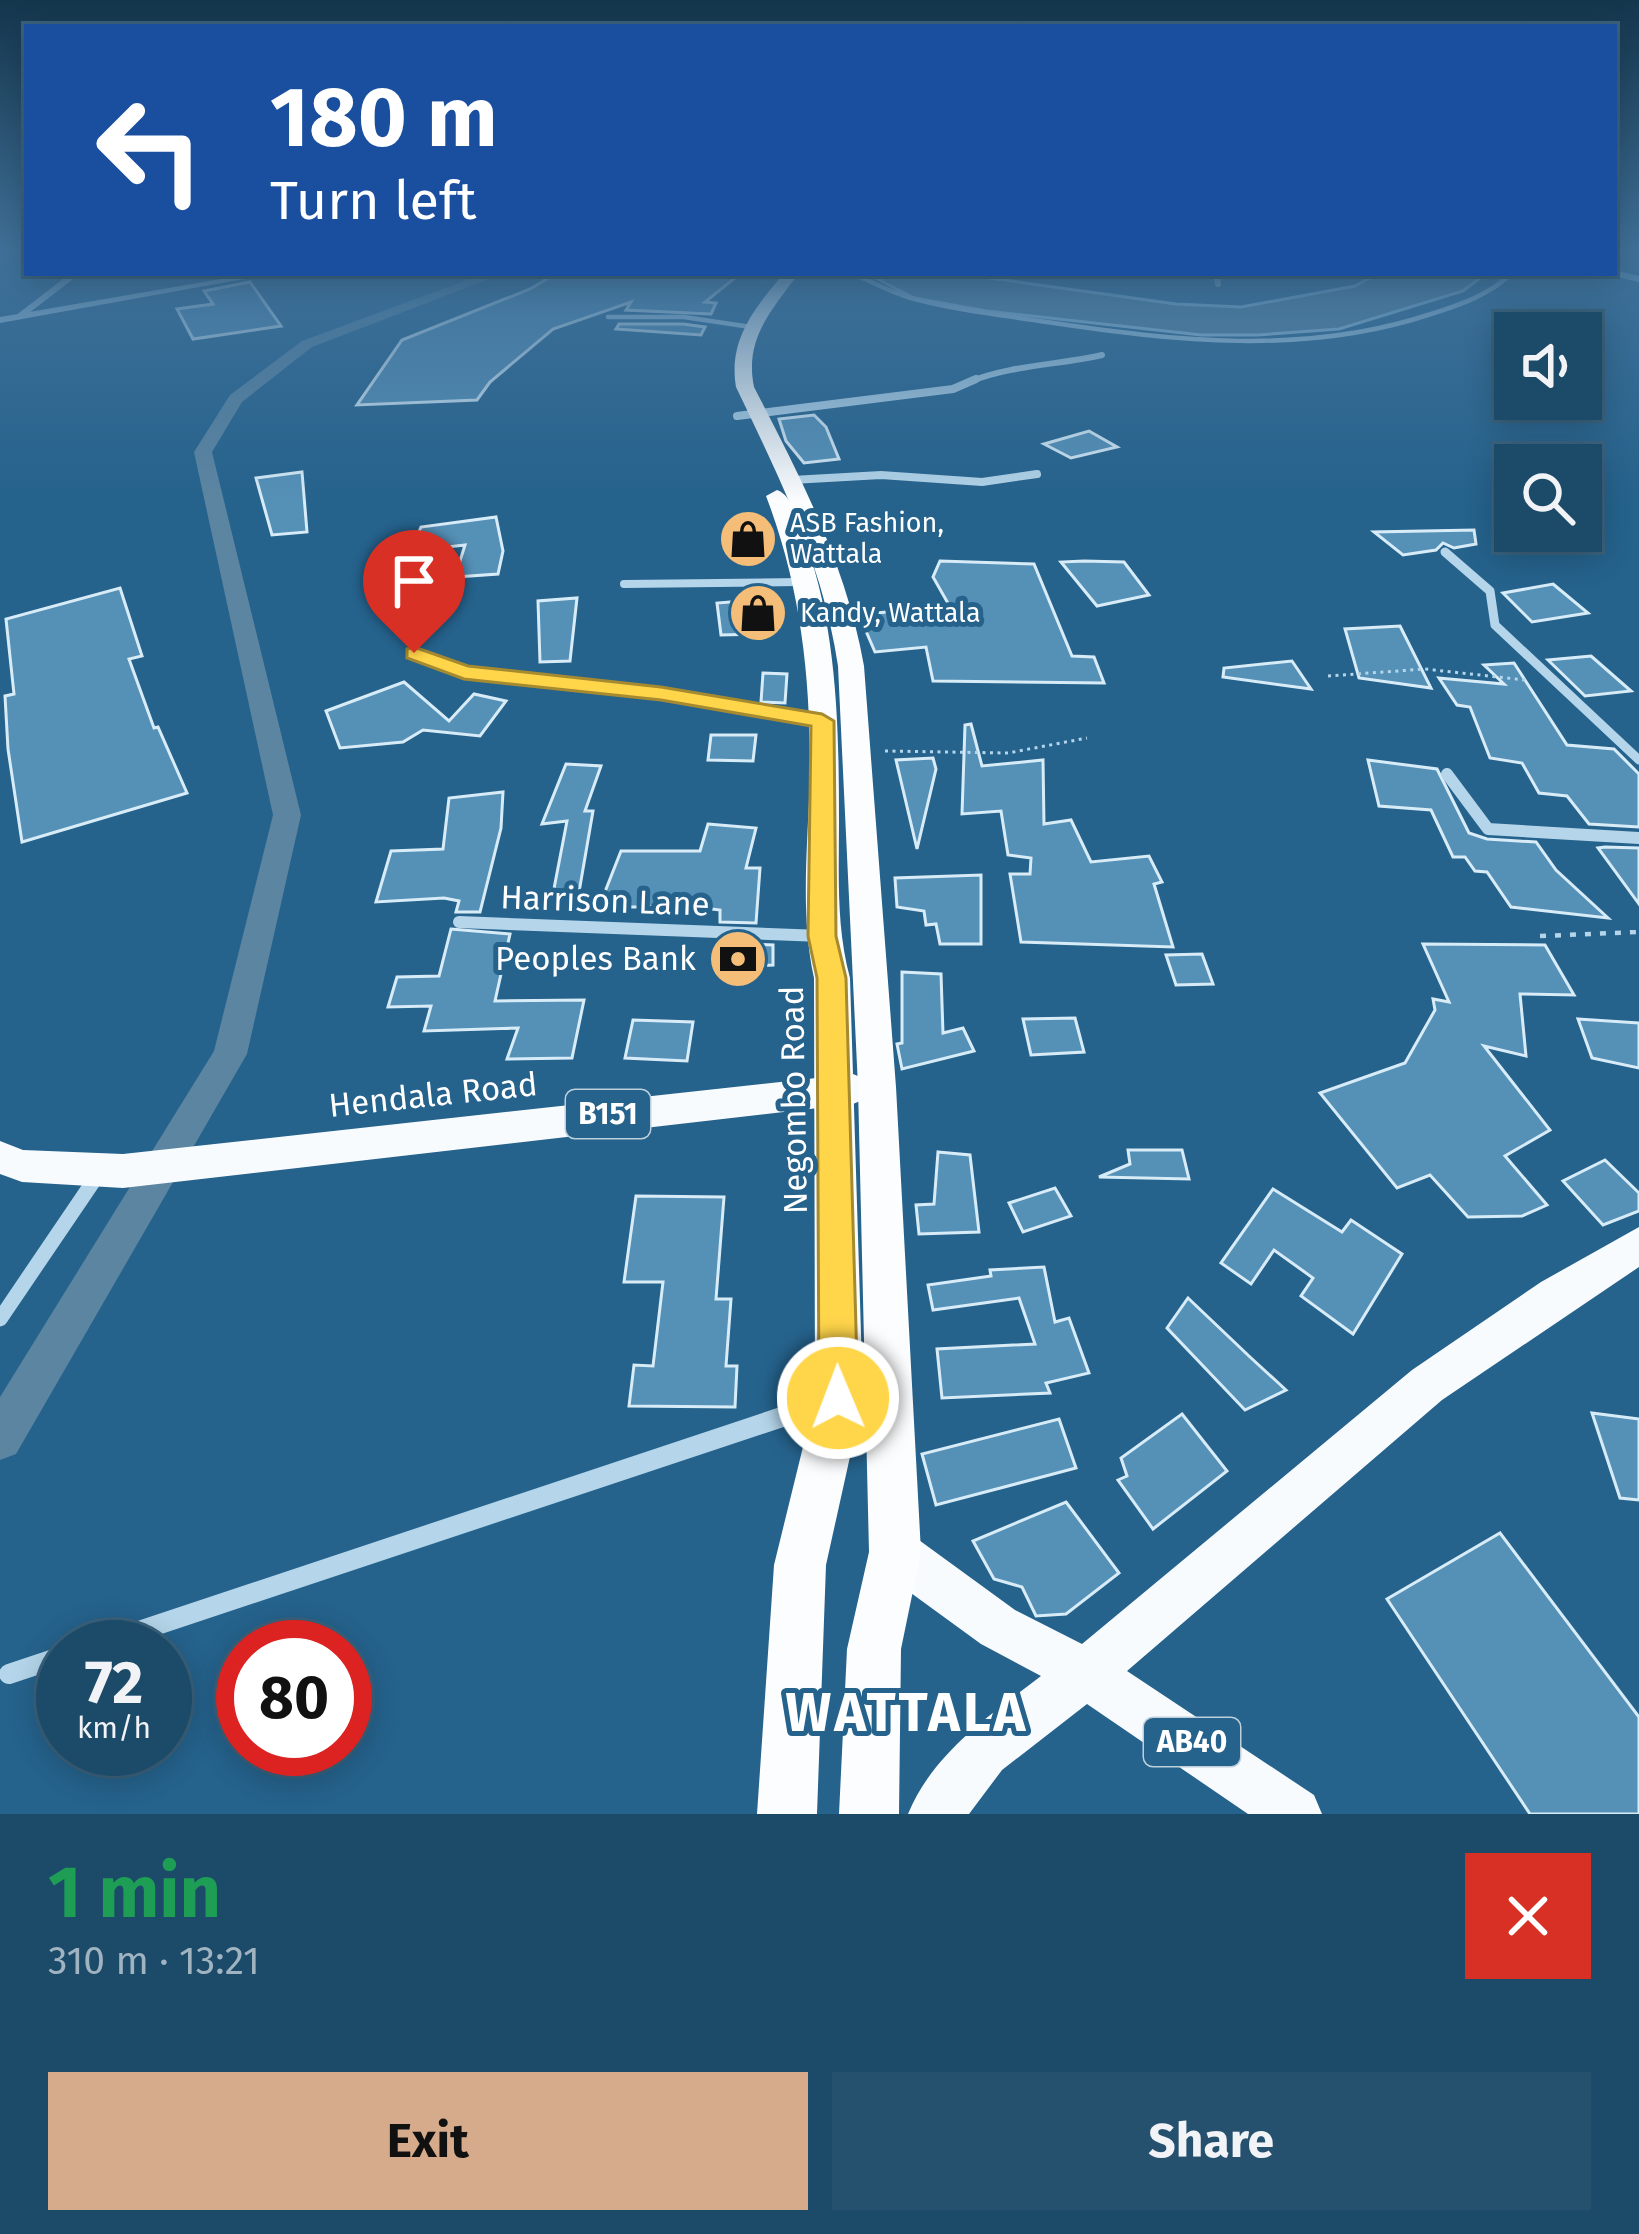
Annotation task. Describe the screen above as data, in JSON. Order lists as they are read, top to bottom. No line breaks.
{"streets":{"highway":["Negombo Road"],"main road":["Hendala Road","B151","AB40"],"street":["Harrison Lane"]},"crossings":[["Harrison Lane","Negombo Road"],["Hendala Road","Negombo Road"]],"districts":["WATTALA"],"places":{"shop":["ASB Fashion, Wattala","Kandy, Wattala"],"bank":["Peoples Bank"]},"page":{"turn":["180 m","Turn left"],"speed":"72 km/h","limit":"80","heading":["1 min","310 m · 13:21"],"buttons":["Exit","Share"]}}
